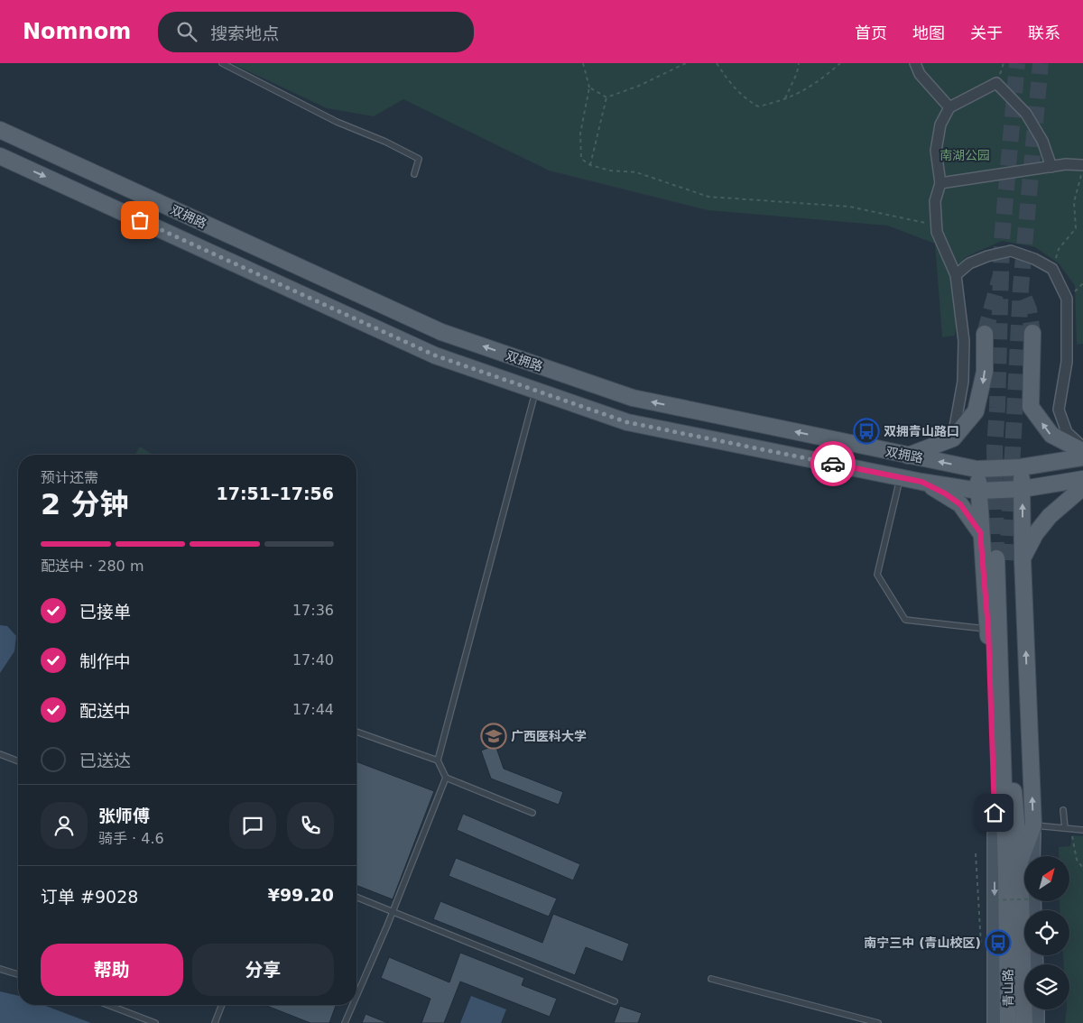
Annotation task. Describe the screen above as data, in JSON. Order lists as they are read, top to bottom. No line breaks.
{"streets":{"main road":["双拥路","青山路"]},"parks":["南湖公园"],"places":{"bus stop":["双拥青山路口","南宁三中 (青山校区)"],"school or university":["广西医科大学"]},"north":"top right","page":{"header":"Nomnom","search":"搜索地点","nav":["首页","地图","关于","联系"],"heading":["2 分钟","预计还需","17:51–17:56"],"panel":["张师傅","骑手 · 4.6","订单 #9028","¥99.20"],"bar":"配送中 · 280 m","list":[["已接单","17:36"],["制作中","17:40"],["配送中","17:44"],"已送达"],"buttons":["帮助","分享"]}}
